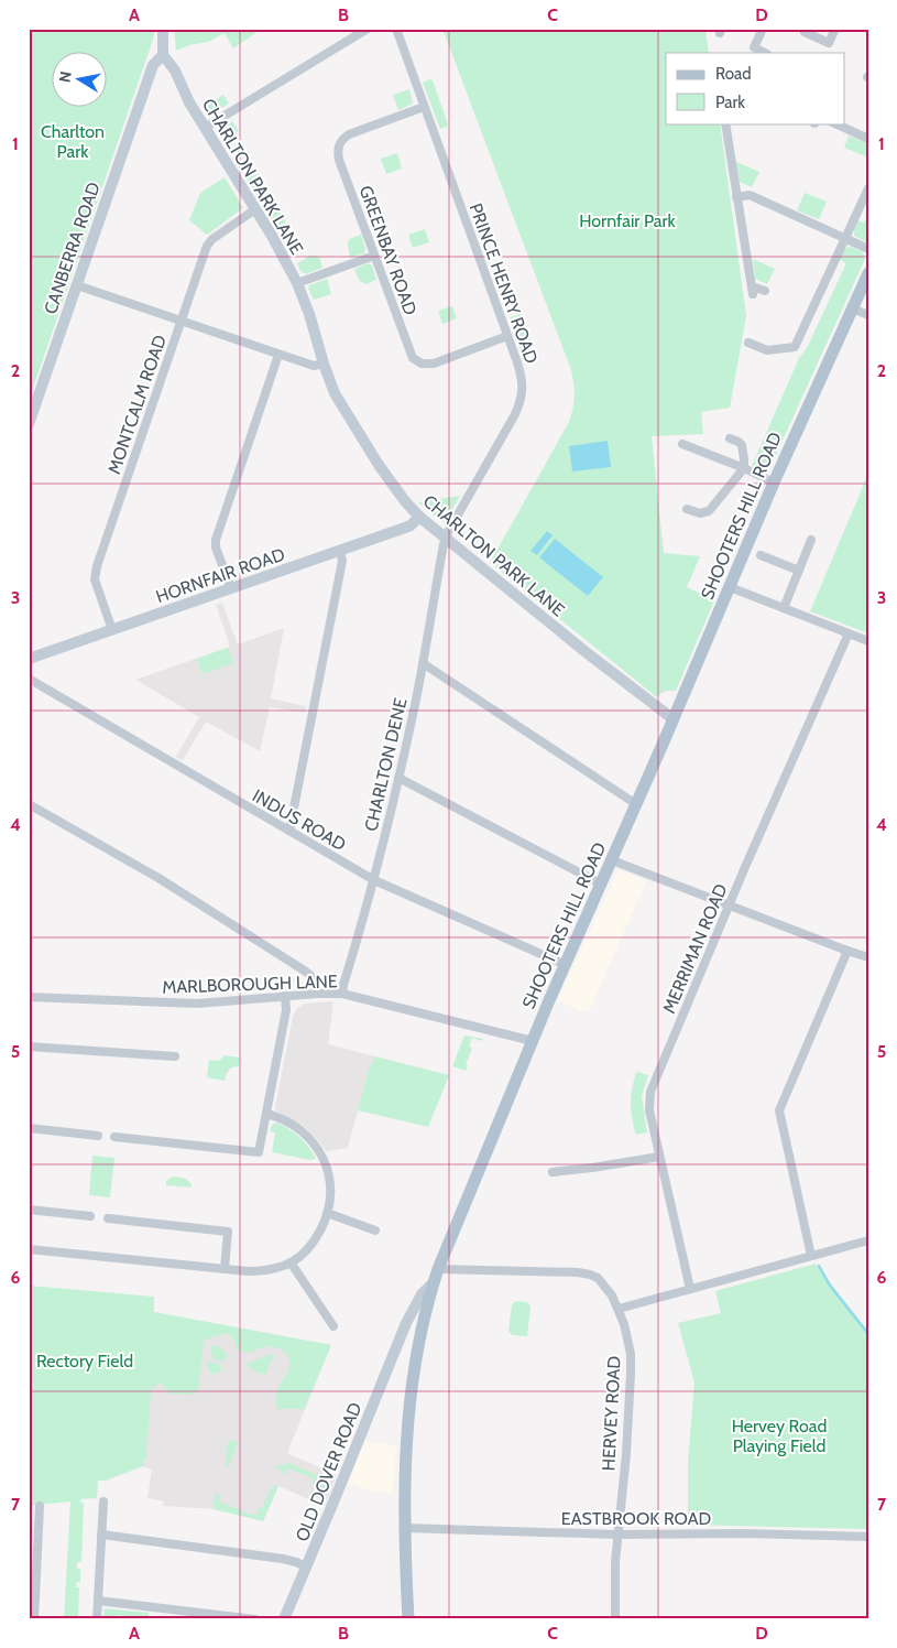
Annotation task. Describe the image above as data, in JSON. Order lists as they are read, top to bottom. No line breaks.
{"streets":{"main road":["SHOOTERS HILL ROAD"],"street":["CHARLTON PARK LANE","CANBERRA ROAD","GREENBAY ROAD","PRINCE HENRY ROAD","MONTCALM ROAD","HORNFAIR ROAD","CHARLTON DENE","INDUS ROAD","MERRIMAN ROAD","MARLBOROUGH LANE","HERVEY ROAD","OLD DOVER ROAD","EASTBROOK ROAD"]},"crossings":[["CHARLTON PARK LANE","CANBERRA ROAD"],["CHARLTON PARK LANE","PRINCE HENRY ROAD"],["CHARLTON PARK LANE","MONTCALM ROAD"],["CHARLTON PARK LANE","SHOOTERS HILL ROAD"],["CHARLTON PARK LANE","HORNFAIR ROAD"],["CHARLTON PARK LANE","CHARLTON DENE"],["GREENBAY ROAD","PRINCE HENRY ROAD"],["PRINCE HENRY ROAD","CHARLTON DENE"],["MONTCALM ROAD","HORNFAIR ROAD"],["SHOOTERS HILL ROAD","INDUS ROAD"],["SHOOTERS HILL ROAD","MARLBOROUGH LANE"],["SHOOTERS HILL ROAD","HERVEY ROAD"],["SHOOTERS HILL ROAD","OLD DOVER ROAD"],["SHOOTERS HILL ROAD","EASTBROOK ROAD"],["CHARLTON DENE","INDUS ROAD"],["CHARLTON DENE","MARLBOROUGH LANE"],["HERVEY ROAD","OLD DOVER ROAD"],["HERVEY ROAD","EASTBROOK ROAD"]],"parks":["Charlton Park","Hornfair Park","Rectory Field","Hervey Road Playing Field"],"legend":["Road","Park"],"north":"left","grid":{"columns":["A","B","C","D"],"rows":["1","2","3","4","5","6","7"]}}
